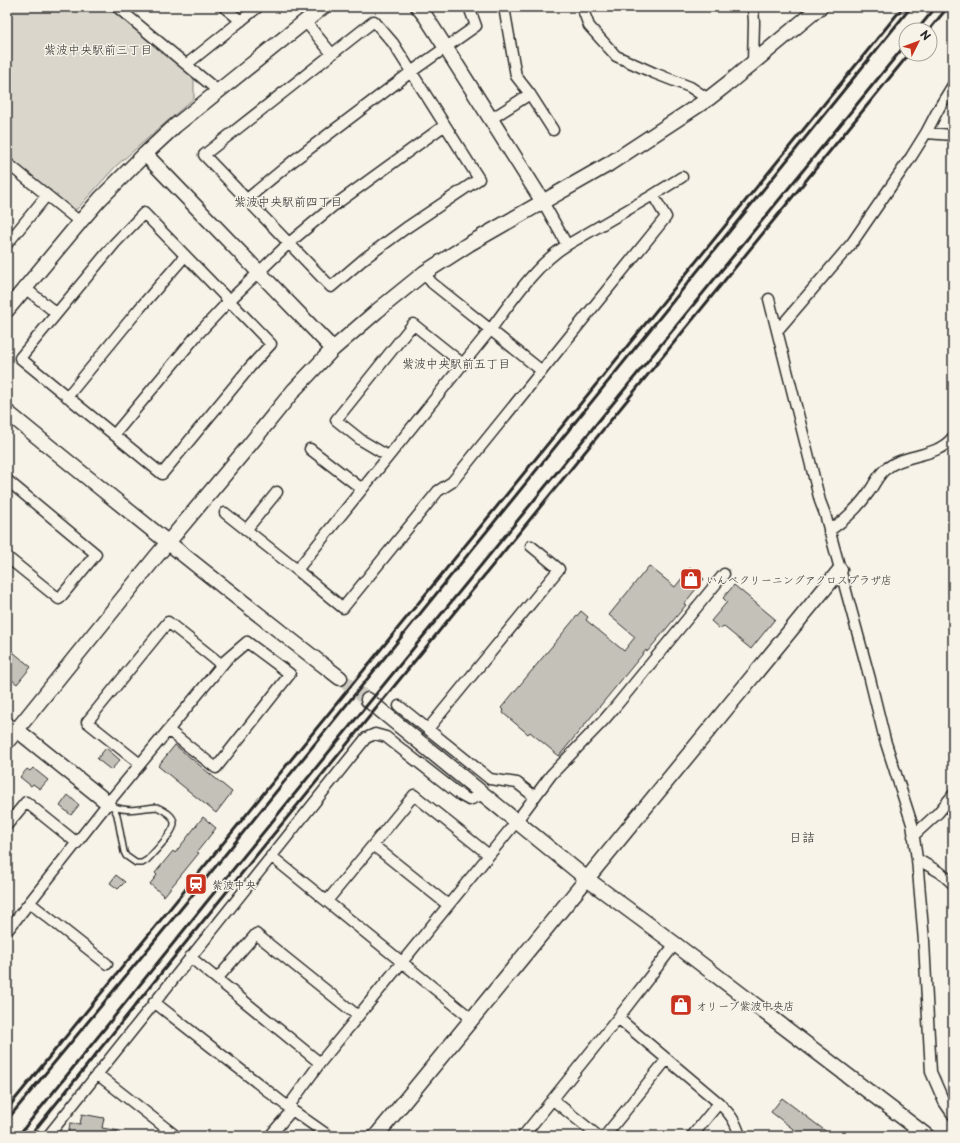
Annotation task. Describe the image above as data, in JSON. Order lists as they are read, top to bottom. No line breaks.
{"districts":["紫波中央駅前三丁目","紫波中央駅前四丁目","紫波中央駅前五丁目","日詰"],"places":{"shop":["いんべクリーニングアクロスプラザ店","オリーブ紫波中央店"],"station":["紫波中央"]},"north":"top right"}
